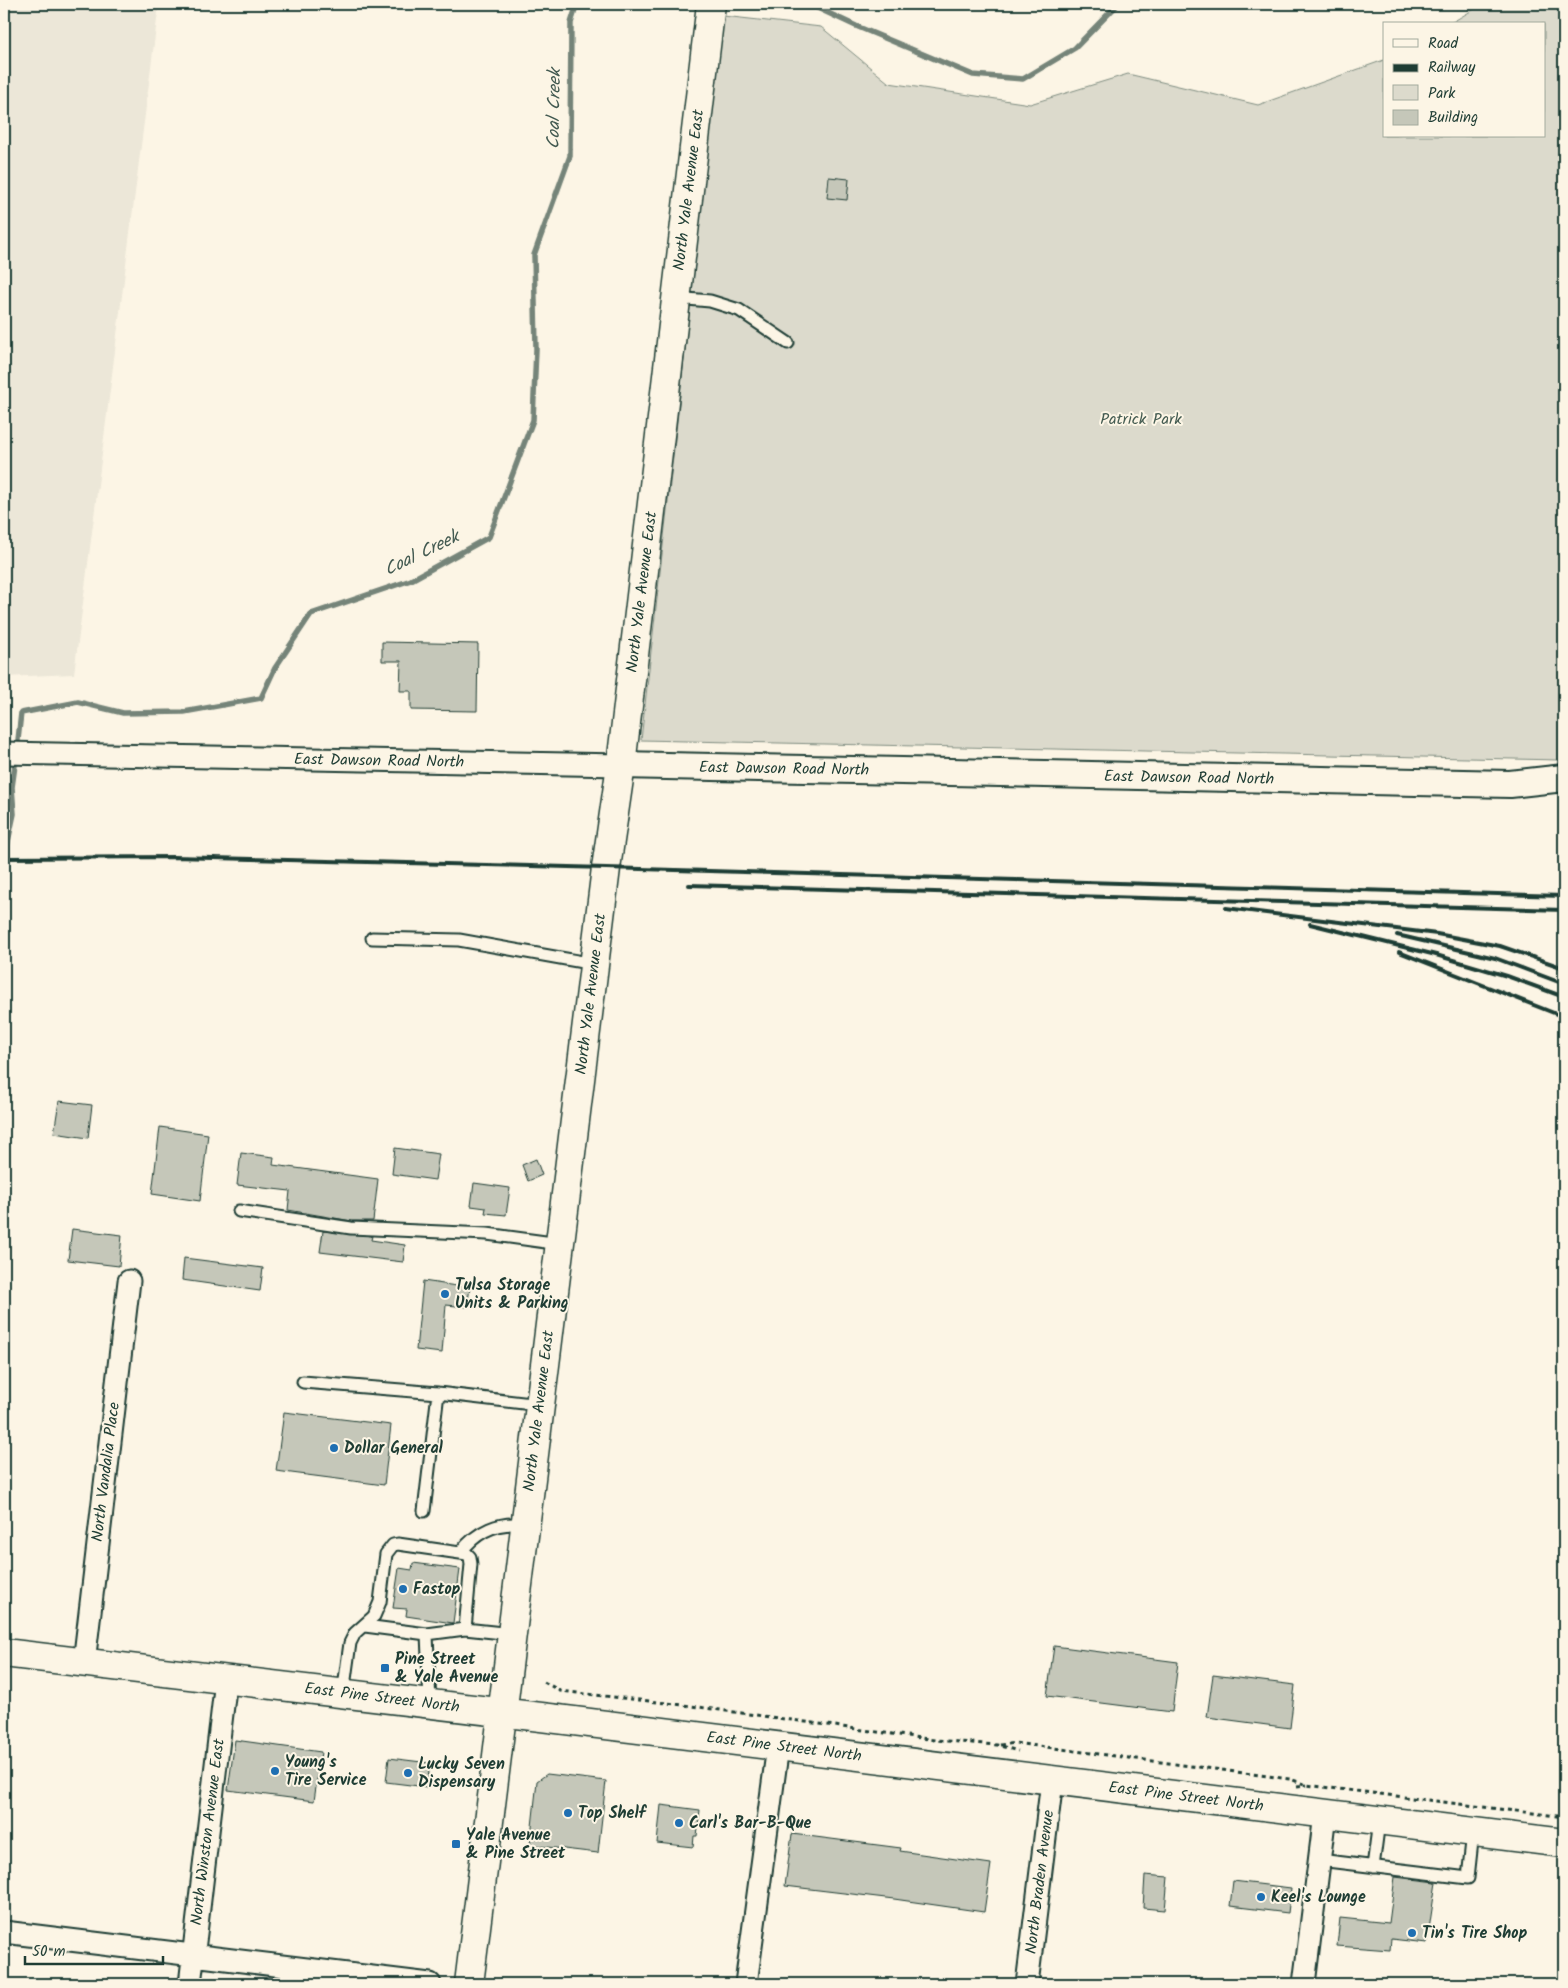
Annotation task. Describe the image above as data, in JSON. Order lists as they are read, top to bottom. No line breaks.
{"streets":{"main road":["North Yale Avenue East","East Pine Street North"],"street":["East Dawson Road North","North Vandalia Place","North Winston Avenue East","North Braden Avenue"]},"crossings":[["North Yale Avenue East","East Dawson Road North"],["North Yale Avenue East","East Pine Street North"],["North Vandalia Place","East Pine Street North"],["East Pine Street North","North Winston Avenue East"],["East Pine Street North","North Braden Avenue"]],"water":["Coal Creek"],"parks":["Patrick Park"],"places":{"other":["Tulsa Storage Units & Parking","Dollar General","Fastop","Young's Tire Service","Lucky Seven Dispensary","Top Shelf","Carl's Bar-B-Que","Keel's Lounge","Tin's Tire Shop"],"transit":["Pine Street & Yale Avenue","Yale Avenue & Pine Street"]},"legend":["Road","Railway","Park","Building"],"scale_bar":"50 m"}
